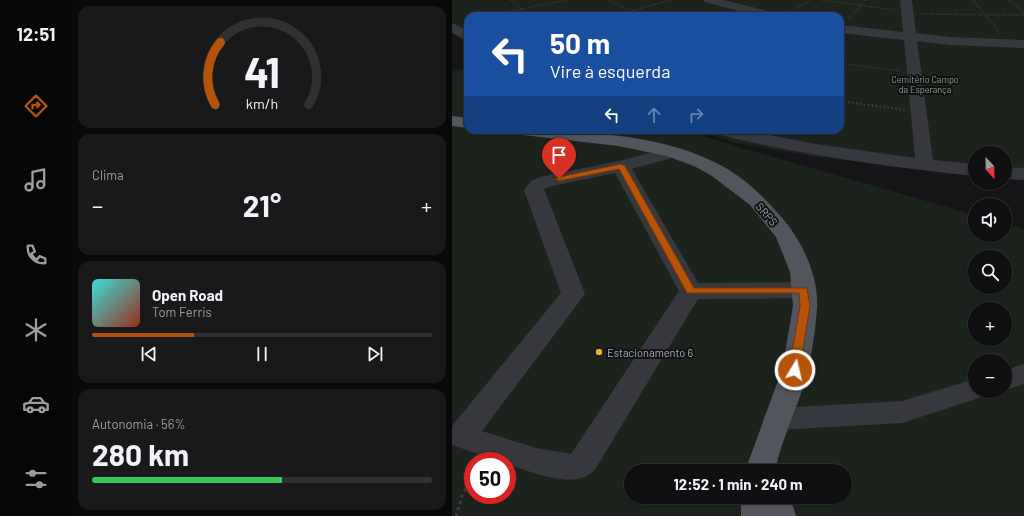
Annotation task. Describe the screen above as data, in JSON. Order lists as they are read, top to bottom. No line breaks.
{"streets":{"main road":["SRPS"]},"parks":["Cemitério Campo da Esperança"],"places":["Estacionamento 6"],"north":"bottom","page":{"tabs":"12:51","turn":["50 m","Vire à esquerda"],"tile":["Clima",["Autonomia · 56%","280 km"]],"map_buttons":["+","−"],"heat":["−","21°","+"],"song":["Open Road","Tom Ferris"],"limit":"50","trip":"12:52 · 1 min · 240 m","gauge":["41","km/h"]}}
